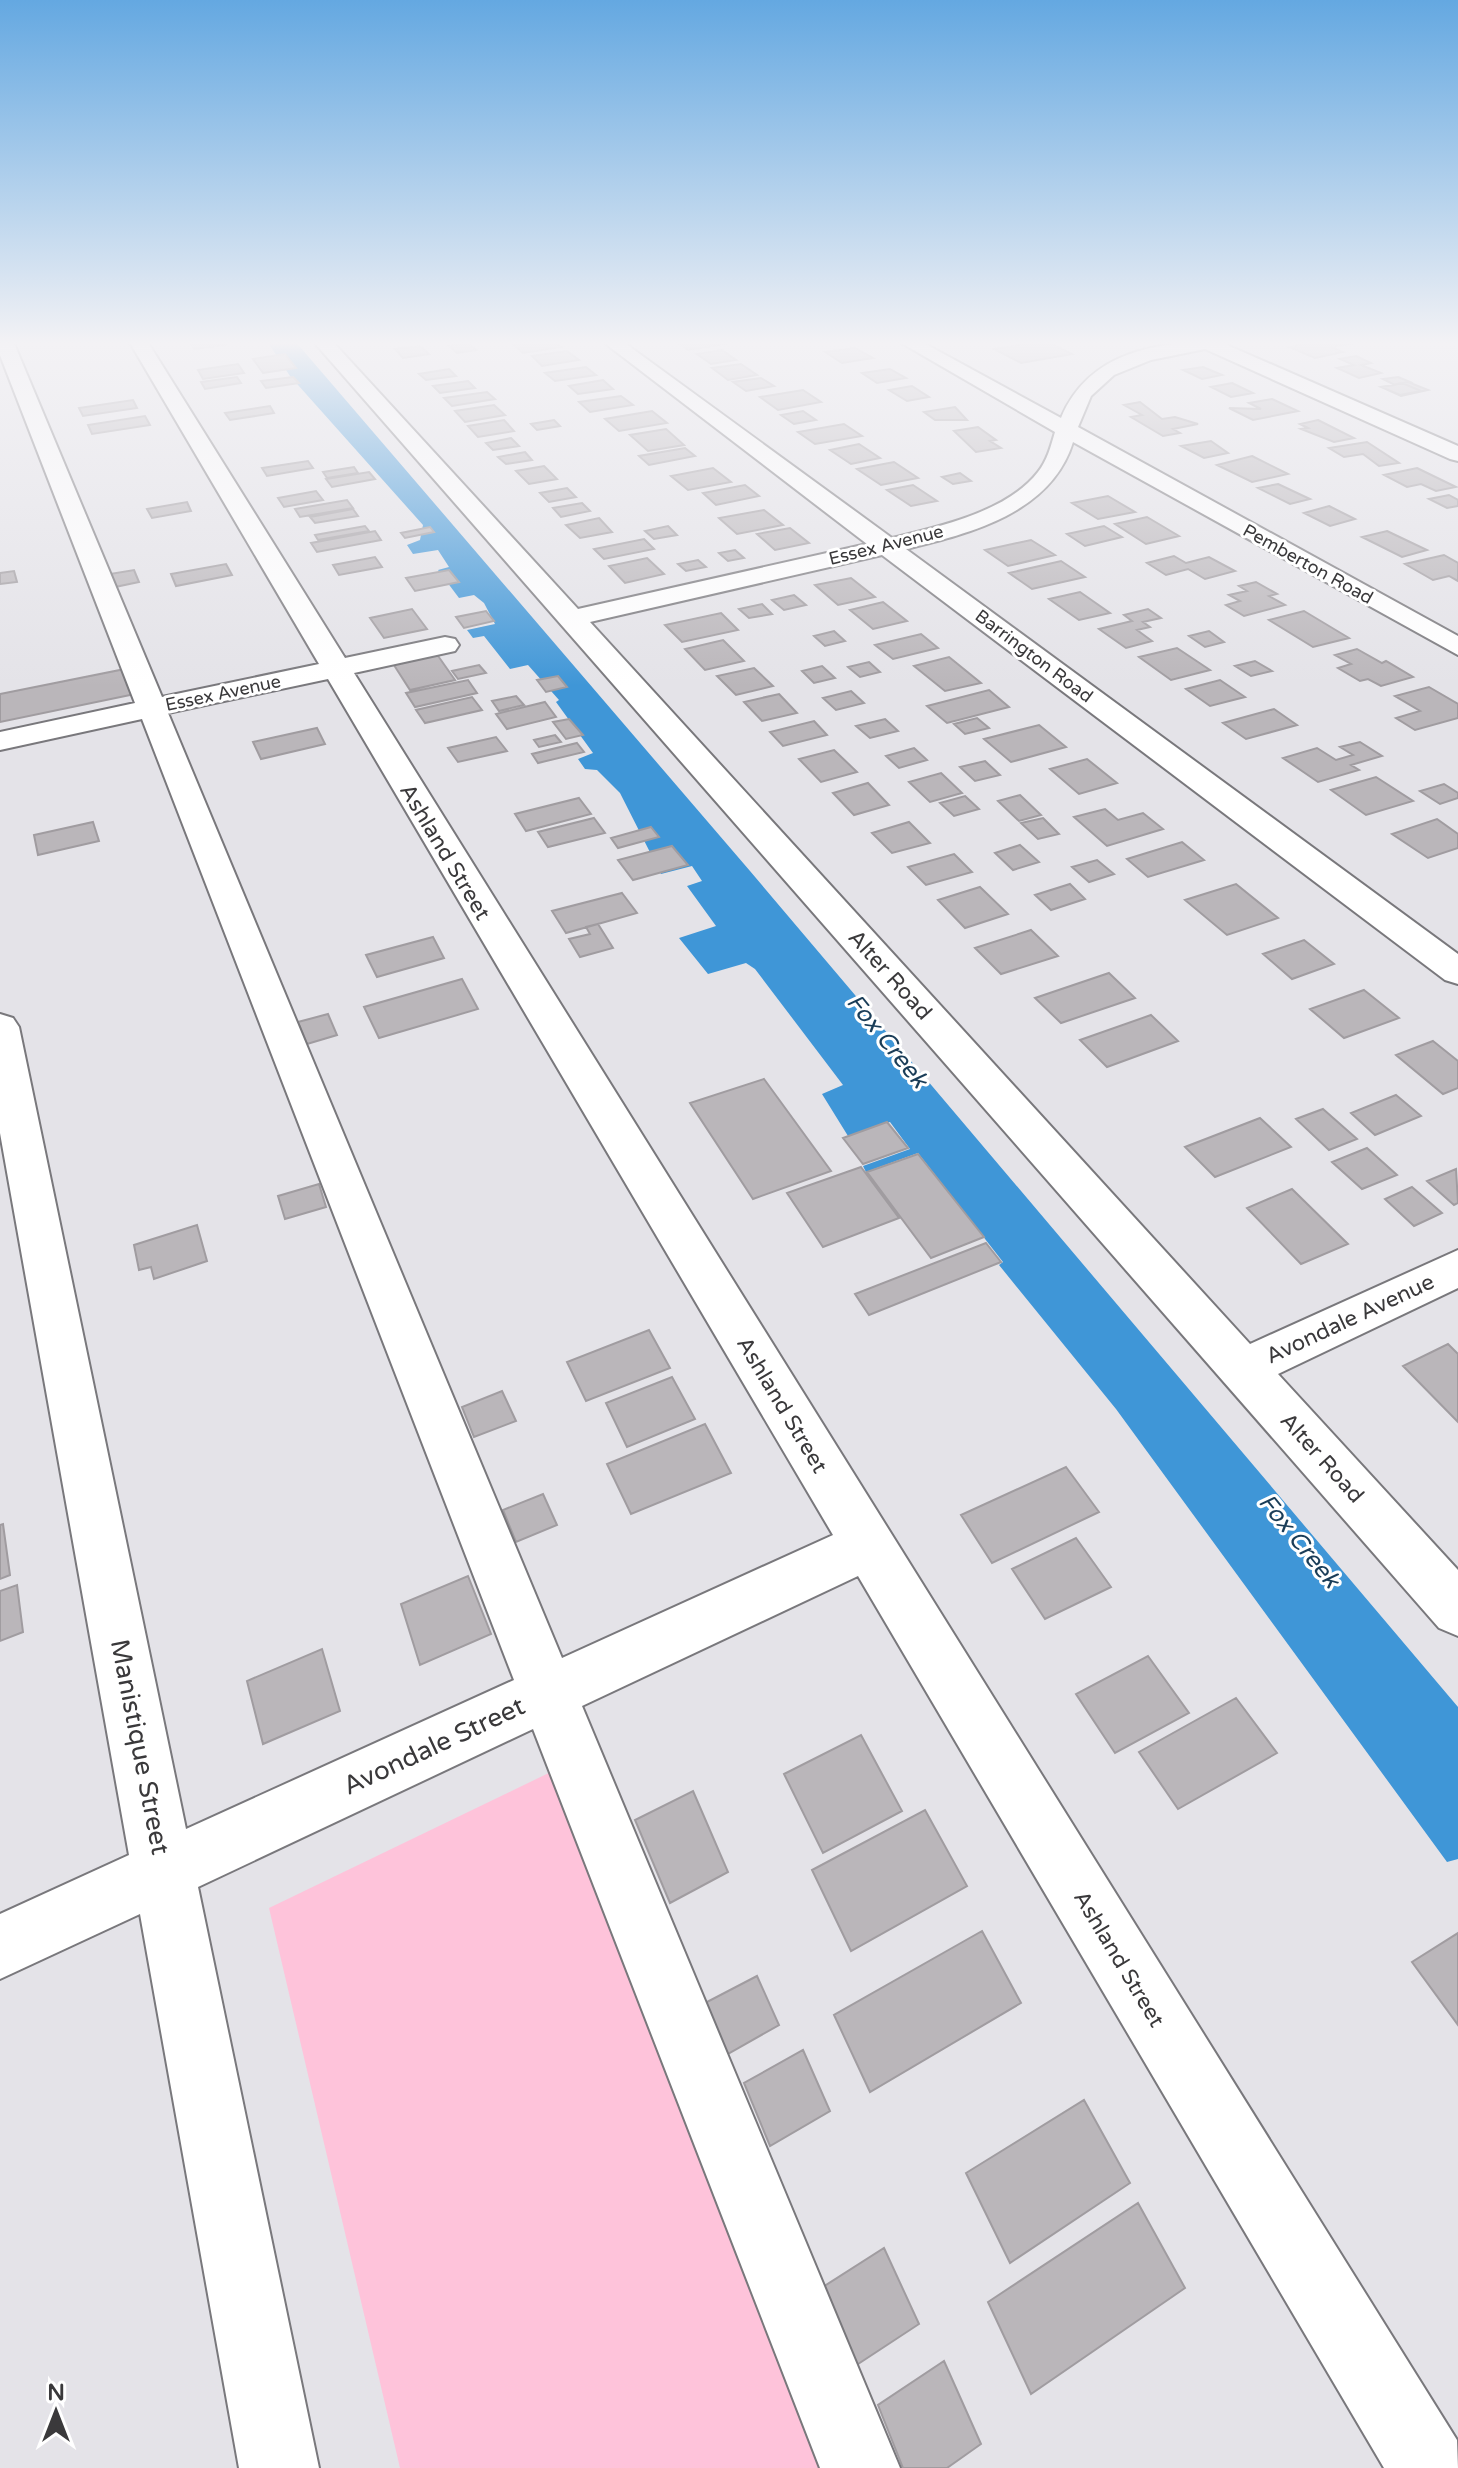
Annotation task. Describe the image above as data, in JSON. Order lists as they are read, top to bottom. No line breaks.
{"streets":{"street":["Essex Avenue","Pemberton Road","Barrington Road","Ashland Street","Alter Road","Avondale Avenue","Avondale Street","Manistique Street"]},"crossings":[["Essex Avenue","Barrington Road"],["Essex Avenue","Ashland Street"],["Essex Avenue","Alter Road"],["Ashland Street","Avondale Street"],["Alter Road","Avondale Avenue"],["Avondale Street","Manistique Street"]],"water":["Fox Creek"],"north":"top"}
